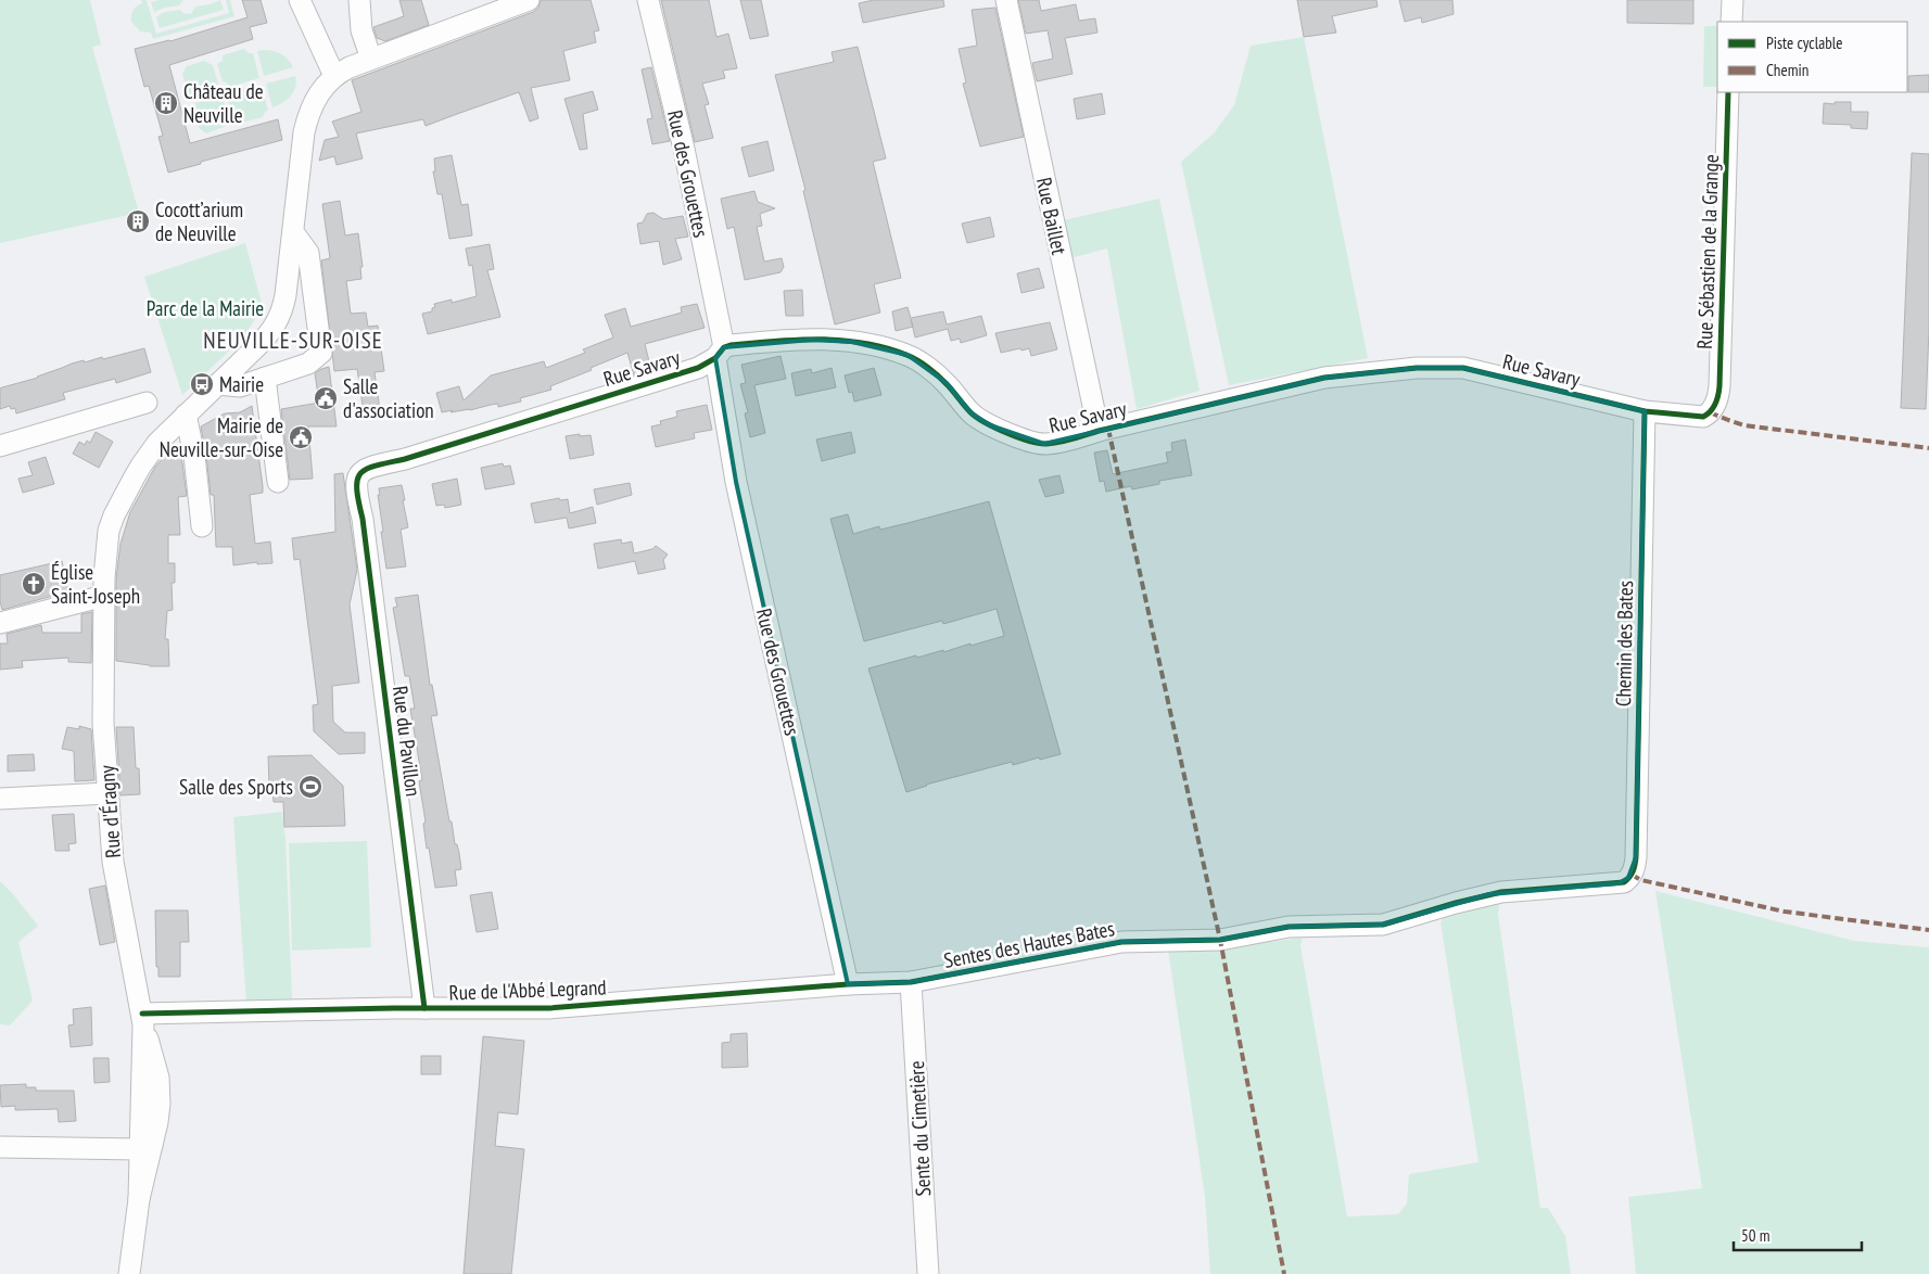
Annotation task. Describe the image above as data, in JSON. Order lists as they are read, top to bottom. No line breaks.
{"streets":{"street":["Rue des Grouettes","Rue Baillet","Rue Sébastien de la Grange","Rue Savary","Chemin des Bates","Rue du Pavillon","Rue d'Éragny","Sentes des Hautes Bates","Rue de l'Abbé Legrand","Sente du Cimetière"]},"crossings":[["Rue des Grouettes","Rue Savary"],["Rue des Grouettes","Sentes des Hautes Bates"],["Rue des Grouettes","Rue de l'Abbé Legrand"],["Rue Baillet","Rue Savary"],["Rue Sébastien de la Grange","Rue Savary"],["Rue Savary","Chemin des Bates"],["Rue Savary","Rue du Pavillon"],["Chemin des Bates","Sentes des Hautes Bates"],["Rue du Pavillon","Rue de l'Abbé Legrand"],["Rue d'Éragny","Rue de l'Abbé Legrand"],["Sentes des Hautes Bates","Rue de l'Abbé Legrand"],["Sentes des Hautes Bates","Sente du Cimetière"]],"districts":["NEUVILLE-SUR-OISE"],"parks":["Parc de la Mairie"],"places":{"building":["Château de Neuville","Cocott’arium de Neuville"],"bus stop":["Mairie"],"public building":["Salle d'association","Mairie de Neuville-sur-Oise"],"church":["Église Saint-Joseph"],"sports":["Salle des Sports"]},"legend":["Piste cyclable","Chemin"],"scale_bar":"50 m"}
